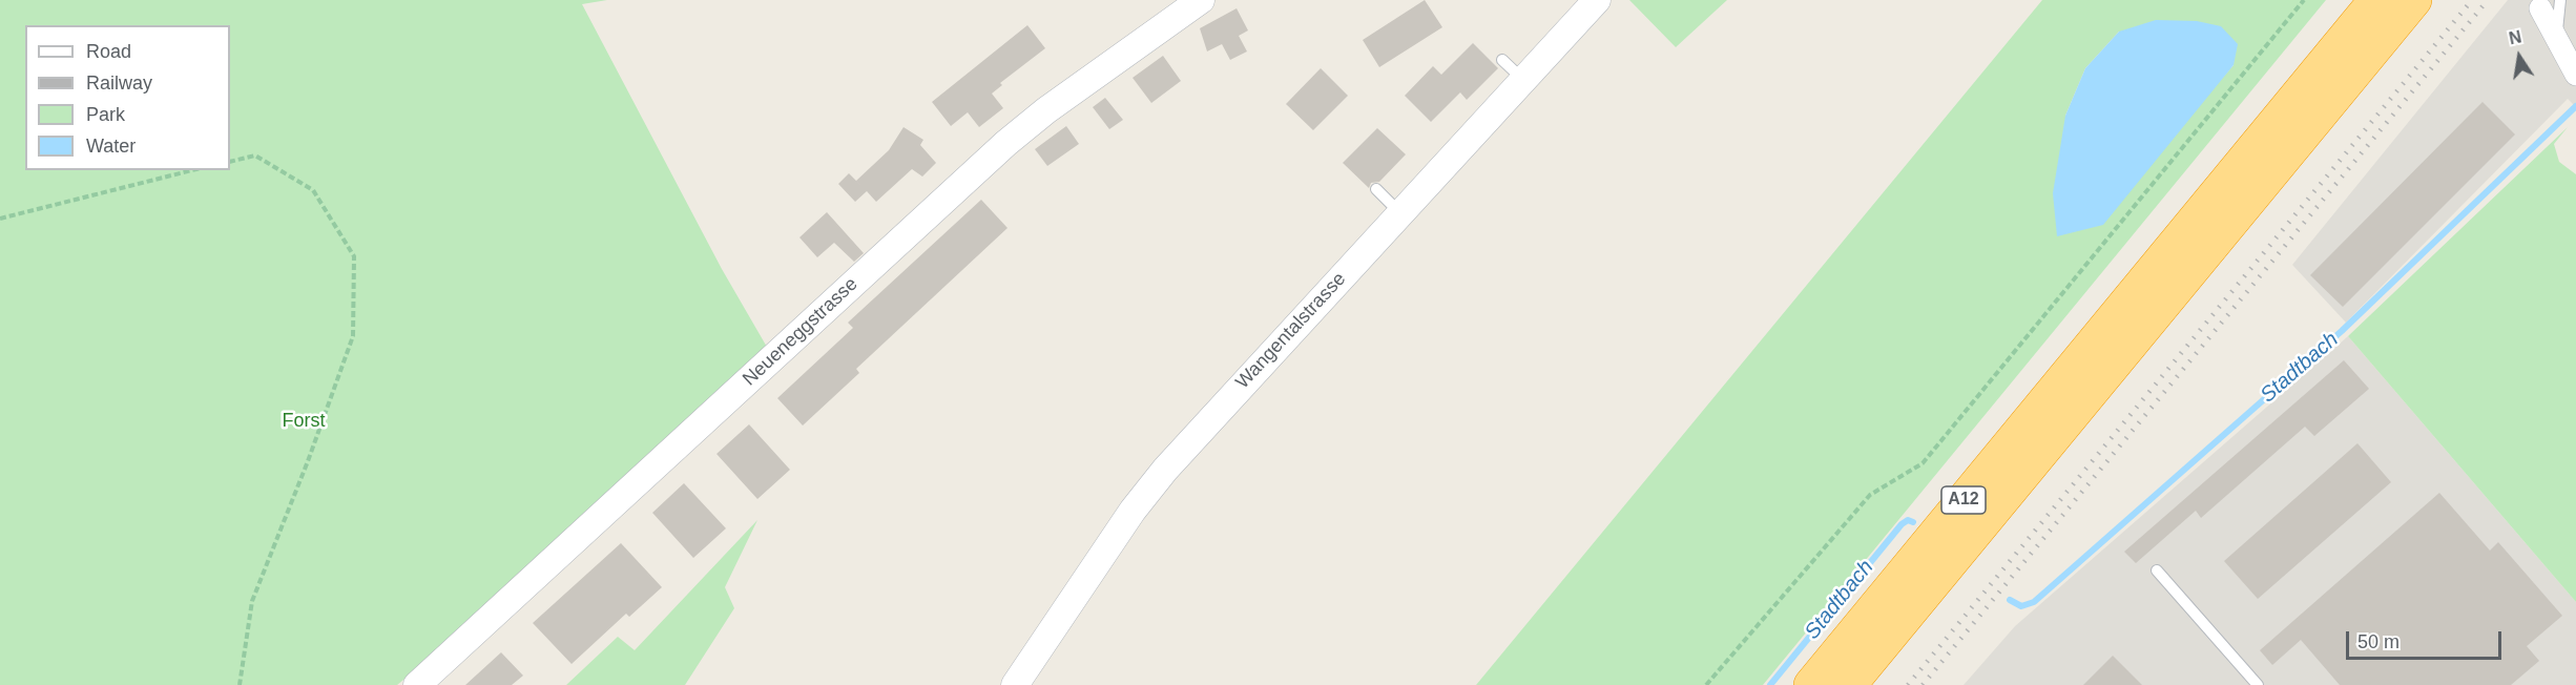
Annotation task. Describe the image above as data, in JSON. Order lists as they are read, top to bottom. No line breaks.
{"streets":{"highway":["A12"],"street":["Wangentalstrasse","Neueneggstrasse"]},"water":["Stadtbach"],"parks":["Forst"],"legend":["Road","Railway","Park","Water"],"scale_bar":"50 m","north":"top"}
